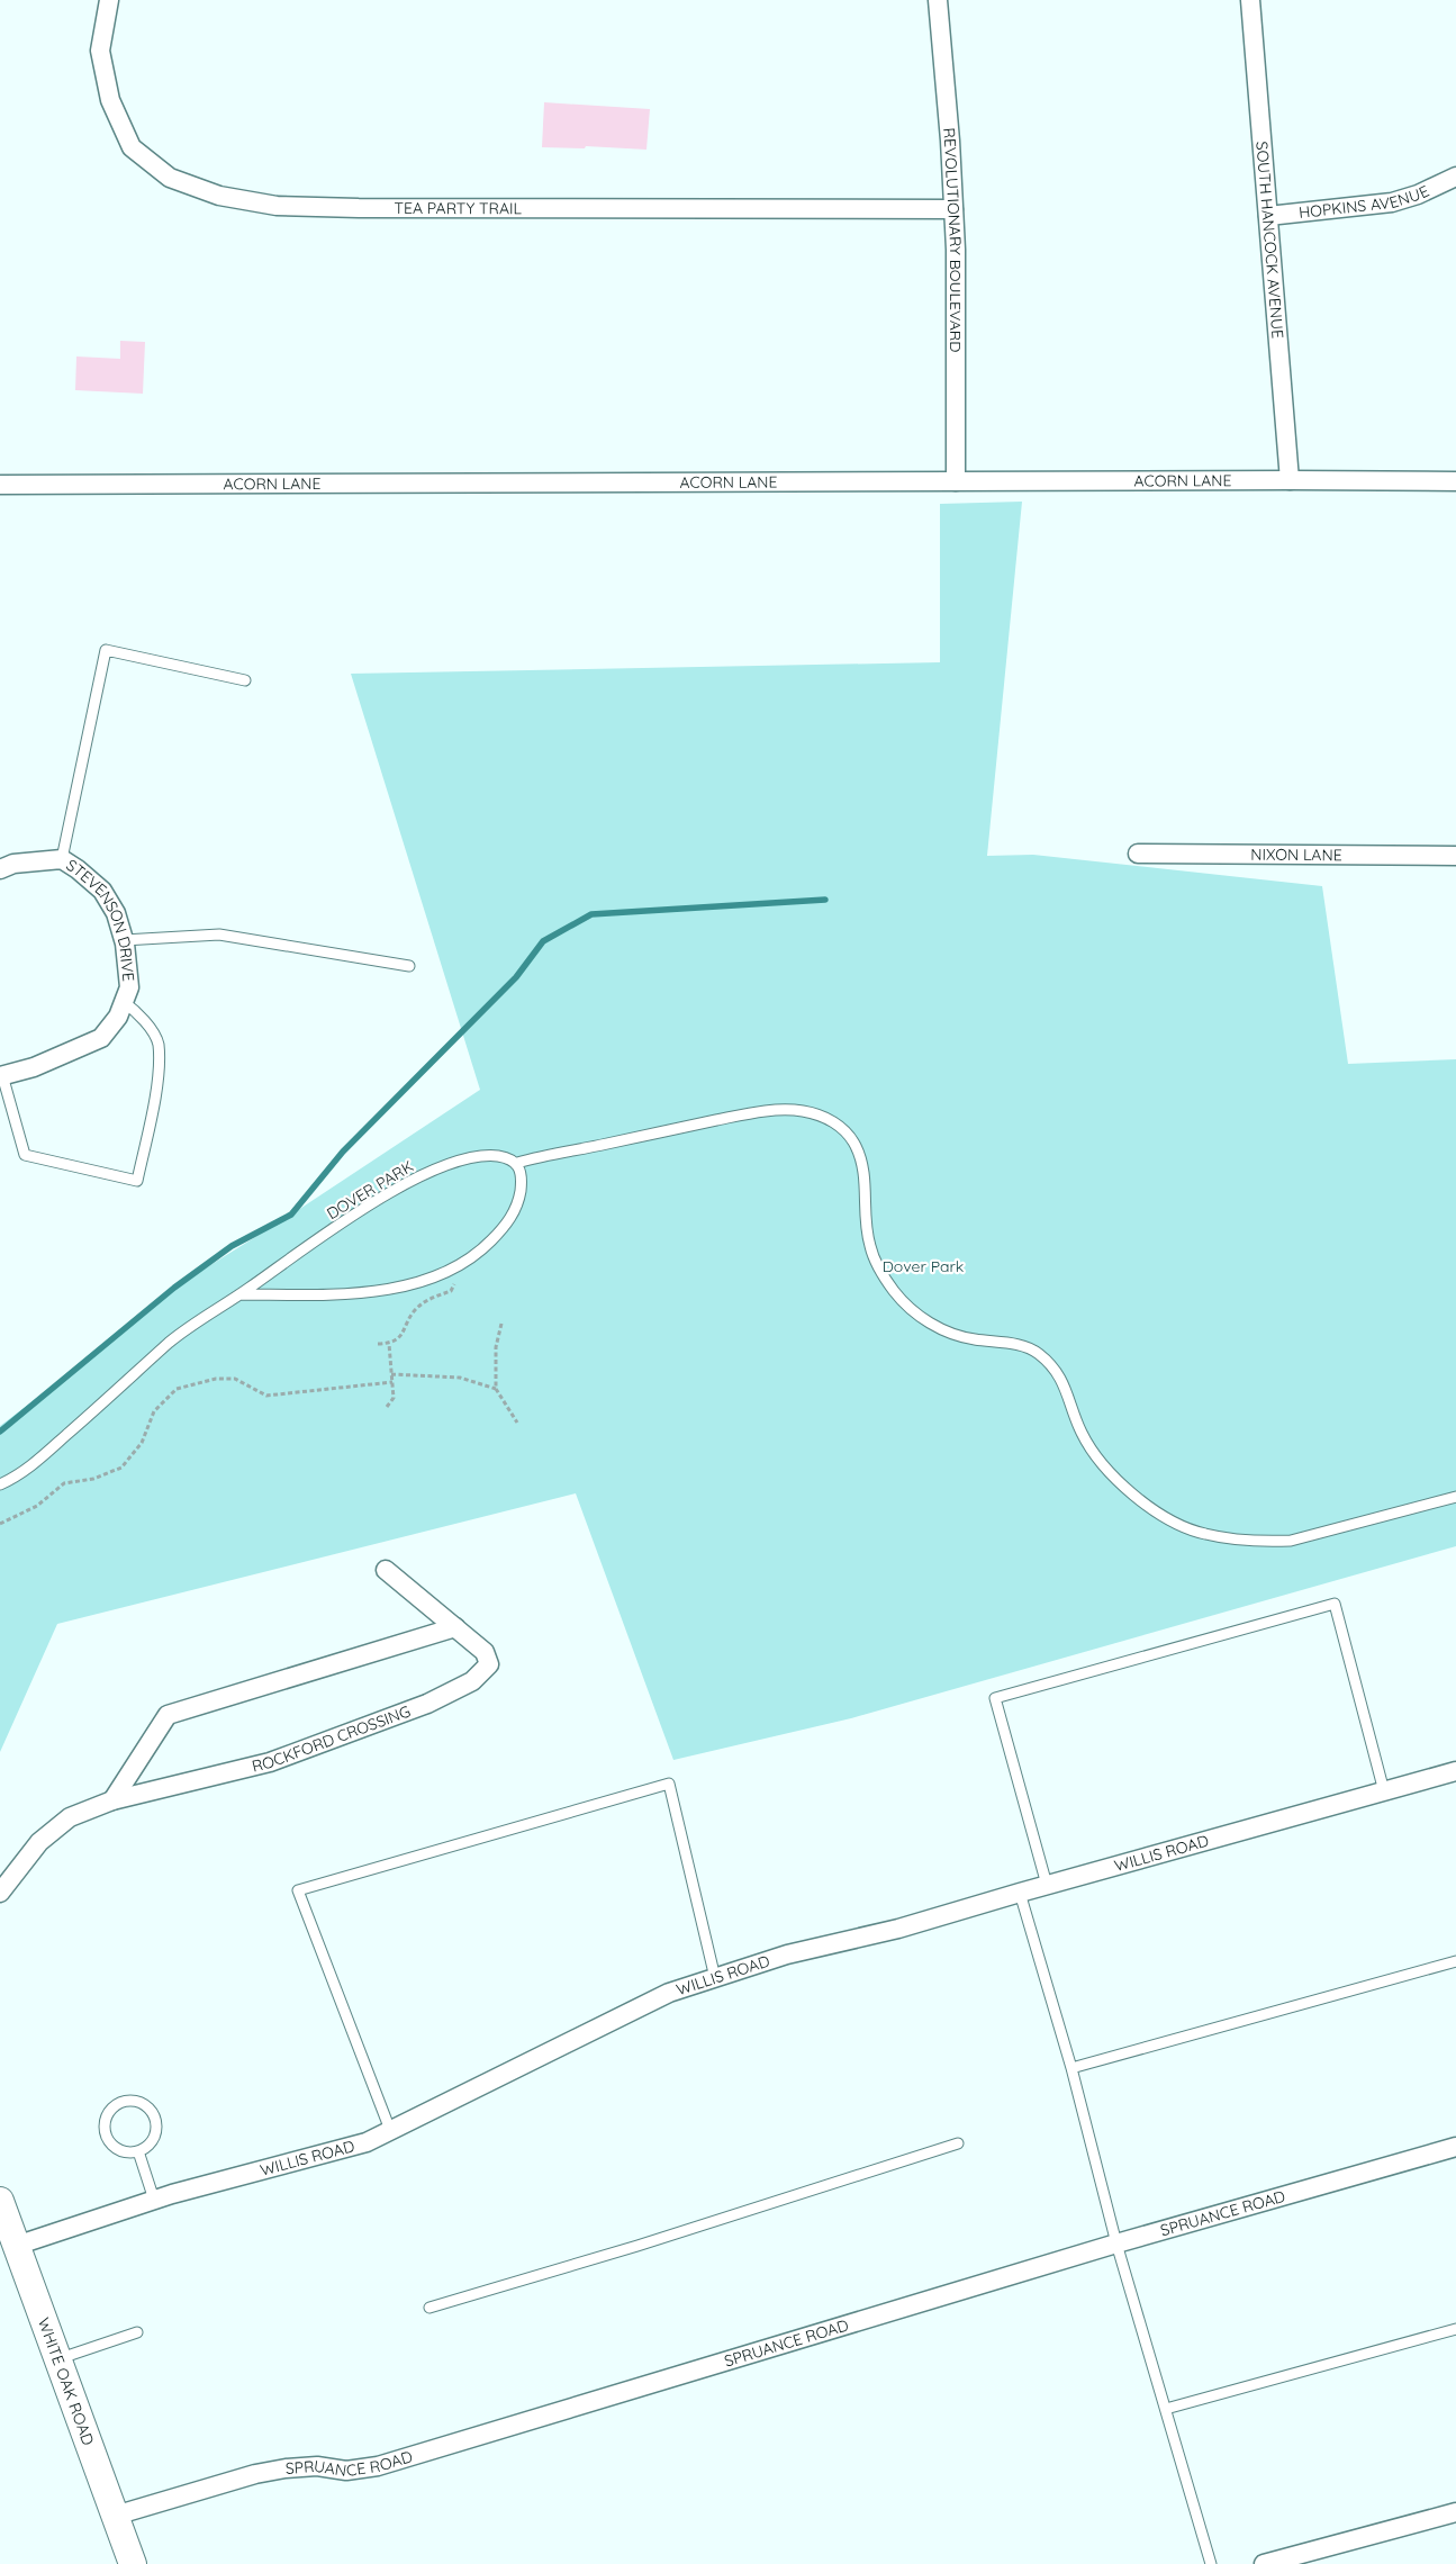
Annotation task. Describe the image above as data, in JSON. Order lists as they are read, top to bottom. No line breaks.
{"streets":{"street":["HOPKINS AVENUE","TEA PARTY TRAIL","SOUTH HANCOCK AVENUE","REVOLUTIONARY BOULEVARD","ACORN LANE","NIXON LANE","STEVENSON DRIVE","ROCKFORD CROSSING","WILLIS ROAD","SPRUANCE ROAD","WHITE OAK ROAD"],"lane":["DOVER PARK"]},"crossings":[["HOPKINS AVENUE","SOUTH HANCOCK AVENUE"],["TEA PARTY TRAIL","REVOLUTIONARY BOULEVARD"],["SOUTH HANCOCK AVENUE","ACORN LANE"],["REVOLUTIONARY BOULEVARD","ACORN LANE"],["WILLIS ROAD","WHITE OAK ROAD"],["SPRUANCE ROAD","WHITE OAK ROAD"]],"parks":["Dover Park"]}
